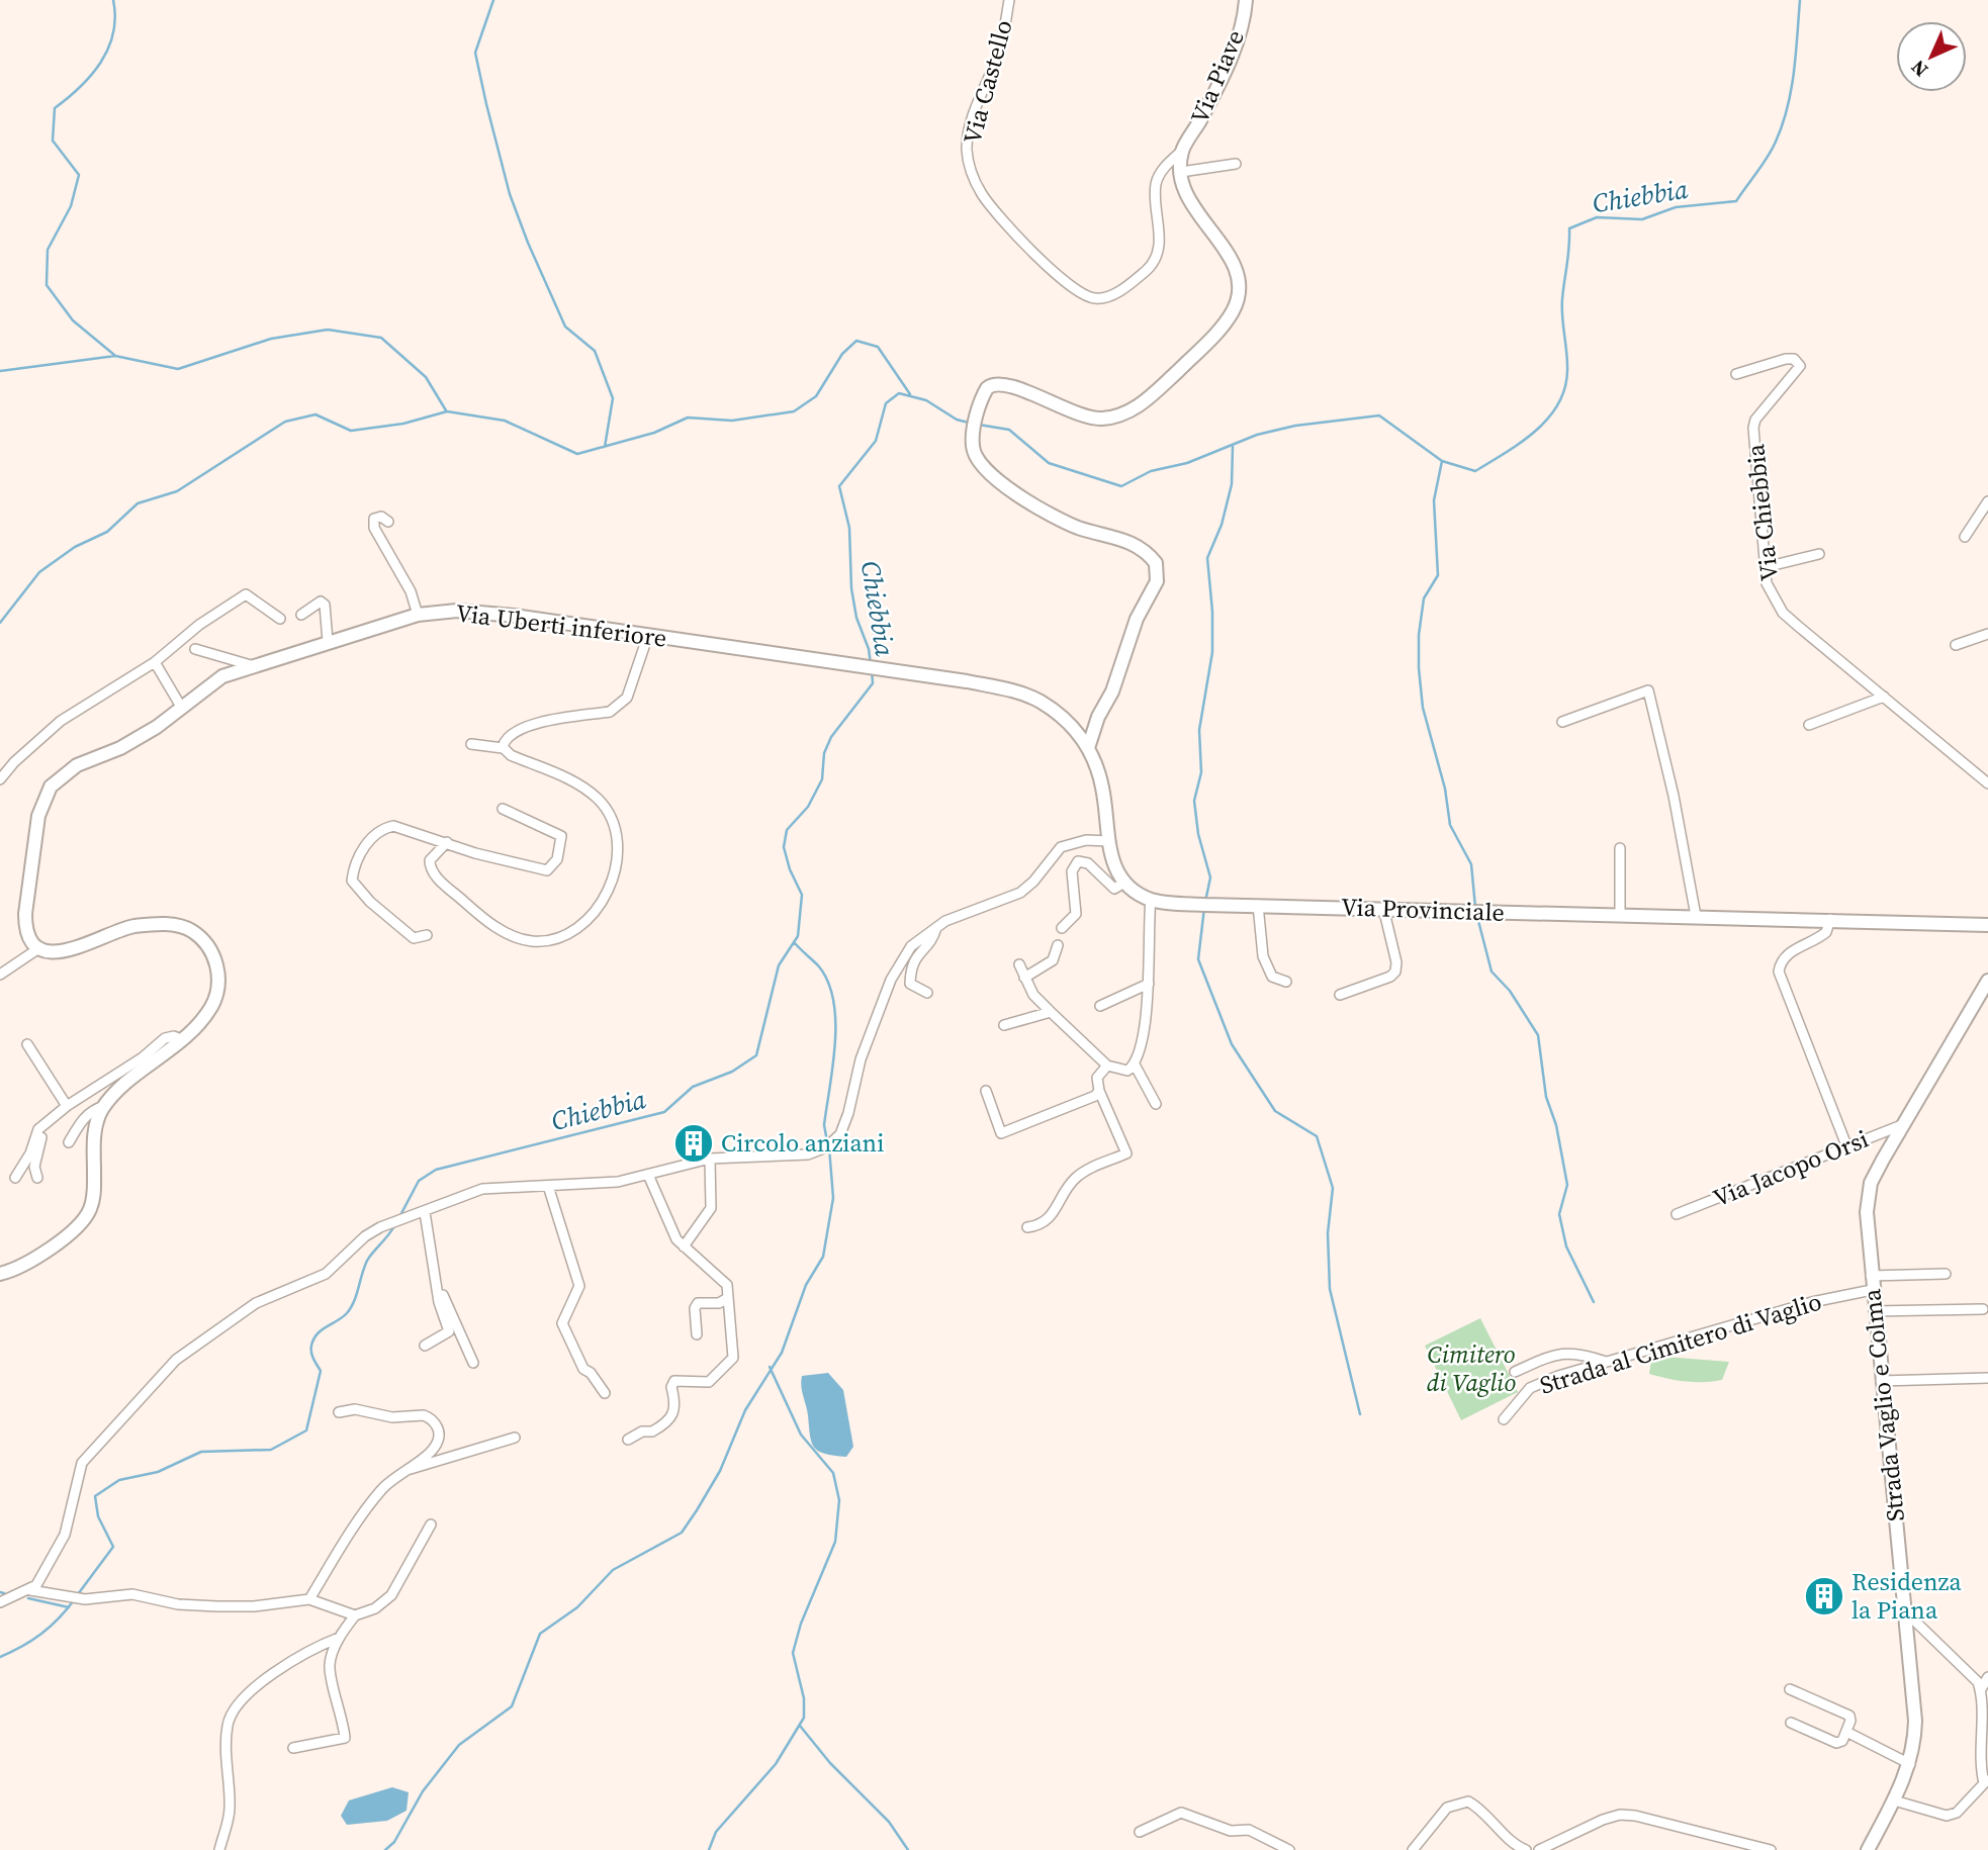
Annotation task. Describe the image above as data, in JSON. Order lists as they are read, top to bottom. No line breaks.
{"streets":{"main road":["Via Piave","Via Uberti inferiore","Via Provinciale","Strada Vaglio e Colma"],"street":["Via Castello","Via Chiebbia","Via Jacopo Orsi","Strada al Cimitero di Vaglio"]},"crossings":[["Via Piave","Via Castello"],["Via Jacopo Orsi","Strada Vaglio e Colma"],["Strada al Cimitero di Vaglio","Strada Vaglio e Colma"]],"water":["Chiebbia"],"parks":["Cimitero di Vaglio"],"places":{"building":["Circolo anziani","Residenza la Piana"]},"north":"bottom left"}
